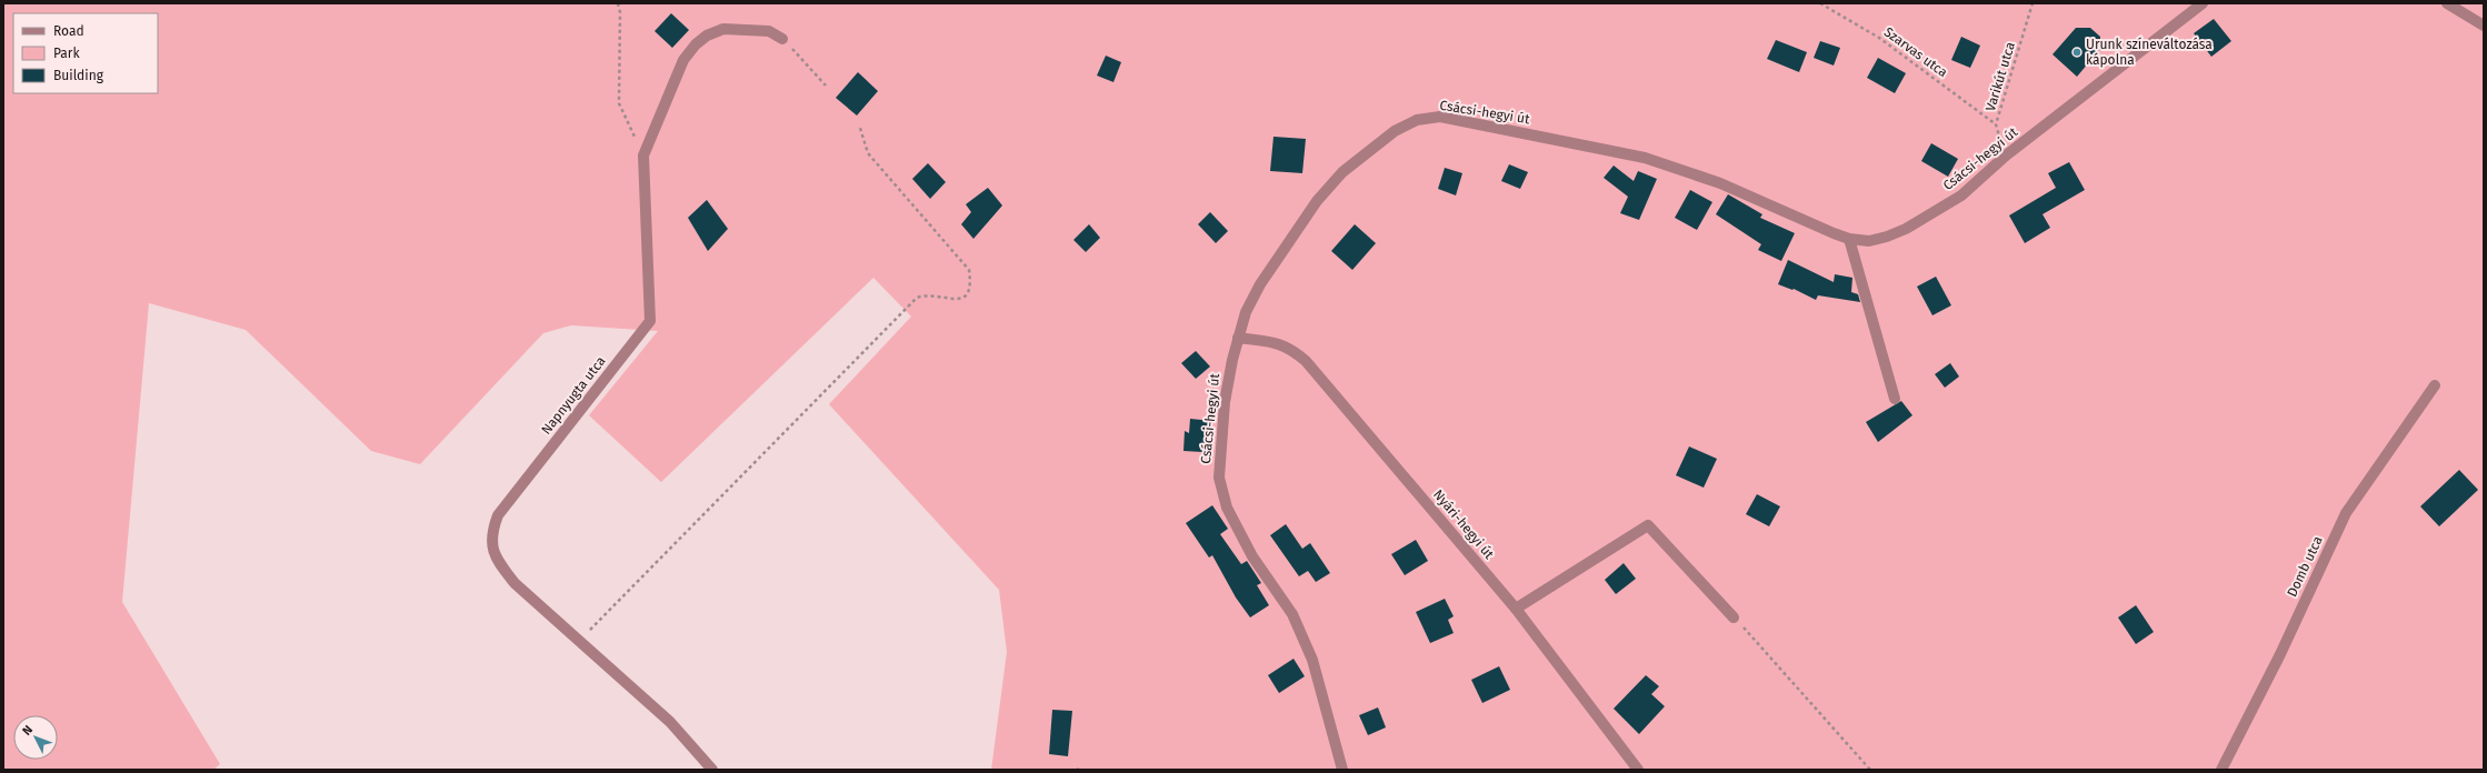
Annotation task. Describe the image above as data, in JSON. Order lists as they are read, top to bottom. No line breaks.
{"streets":{"street":["Csácsi-hegyi út","Napnyugta utca","Nyári-hegyi út","Domb utca"],"path":["Szarvas utca","Varikút utca"]},"crossings":[["Szarvas utca","Varikút utca"],["Varikút utca","Csácsi-hegyi út"],["Csácsi-hegyi út","Nyári-hegyi út"]],"places":["Urunk színeváltozása kápolna"],"legend":["Road","Park","Building"],"north":"top left"}
